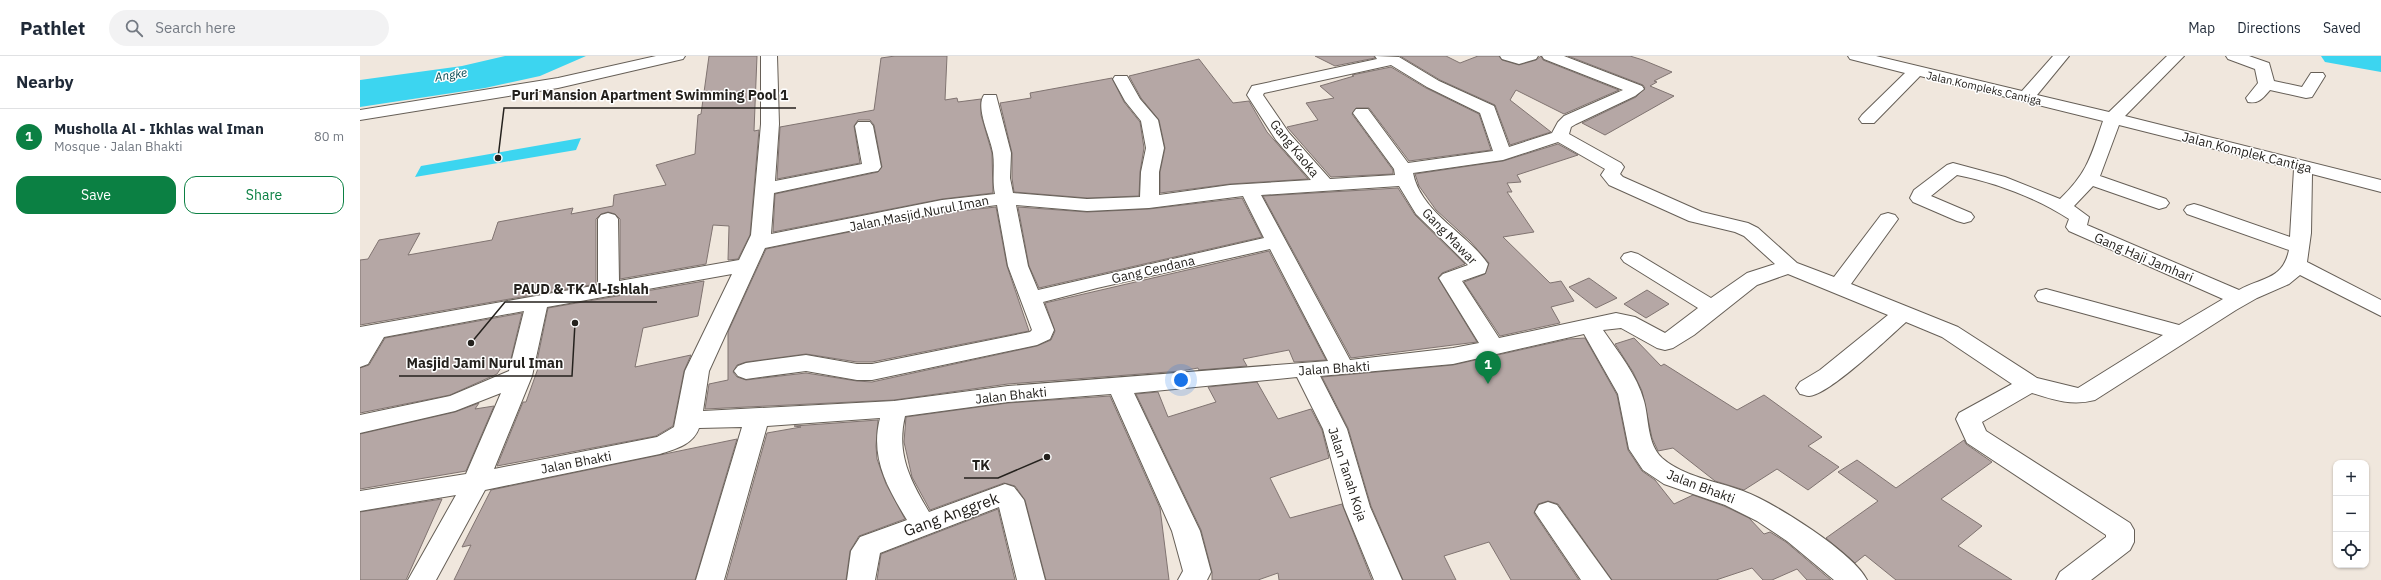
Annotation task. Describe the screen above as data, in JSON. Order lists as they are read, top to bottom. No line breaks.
{"streets":{"street":["Jalan Kompleks Cantiga","Gang Kaoka","Jalan Komplek Cantiga","Jalan Masjid Nurul Iman","Gang Mawar","Gang Haji Jamhari","Gang Cendana","Jalan Bhakti","Jalan Tanah Koja","Gang Anggrek"]},"crossings":[["Jalan Kompleks Cantiga","Jalan Komplek Cantiga"],["Gang Mawar","Jalan Bhakti"],["Jalan Bhakti","Jalan Tanah Koja"]],"water":["Angke"],"places":["Puri Mansion Apartment Swimming Pool 1","Masjid Jami Nurul Iman","PAUD & TK Al-Ishlah","TK"],"page":{"header":"Pathlet","search":"Search here","nav":["Map","Directions","Saved"],"heading":"Nearby","list":[{"mark":"1","name":"Musholla Al - Ikhlas wal Iman","note":"Mosque · Jalan Bhakti","value":"80 m"}],"buttons":["Save","Share"],"pins":"1","map_buttons":["+","−"]}}
